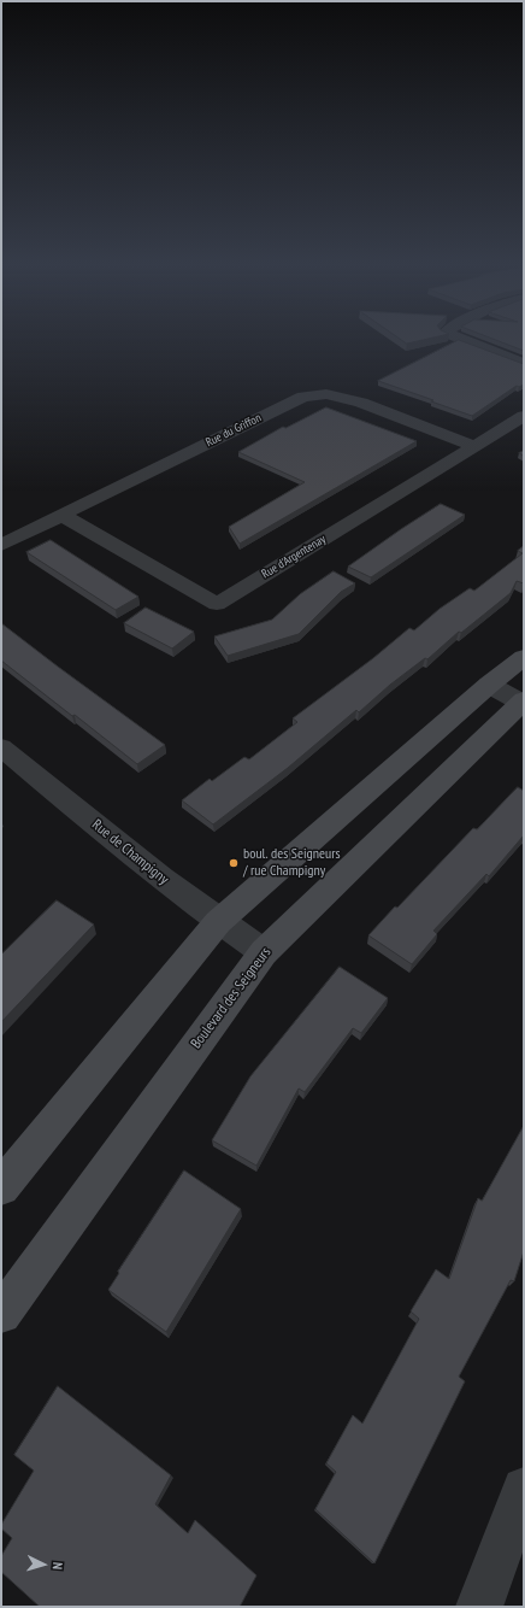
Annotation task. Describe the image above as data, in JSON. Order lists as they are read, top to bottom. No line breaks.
{"streets":{"street":["Rue du Griffon","Rue d'Argentenay","Rue de Champigny","Boulevard des Seigneurs"]},"crossings":[["Rue du Griffon","Rue d'Argentenay"],["Rue de Champigny","Boulevard des Seigneurs"]],"places":["boul. des Seigneurs / rue Champigny"],"north":"right"}
